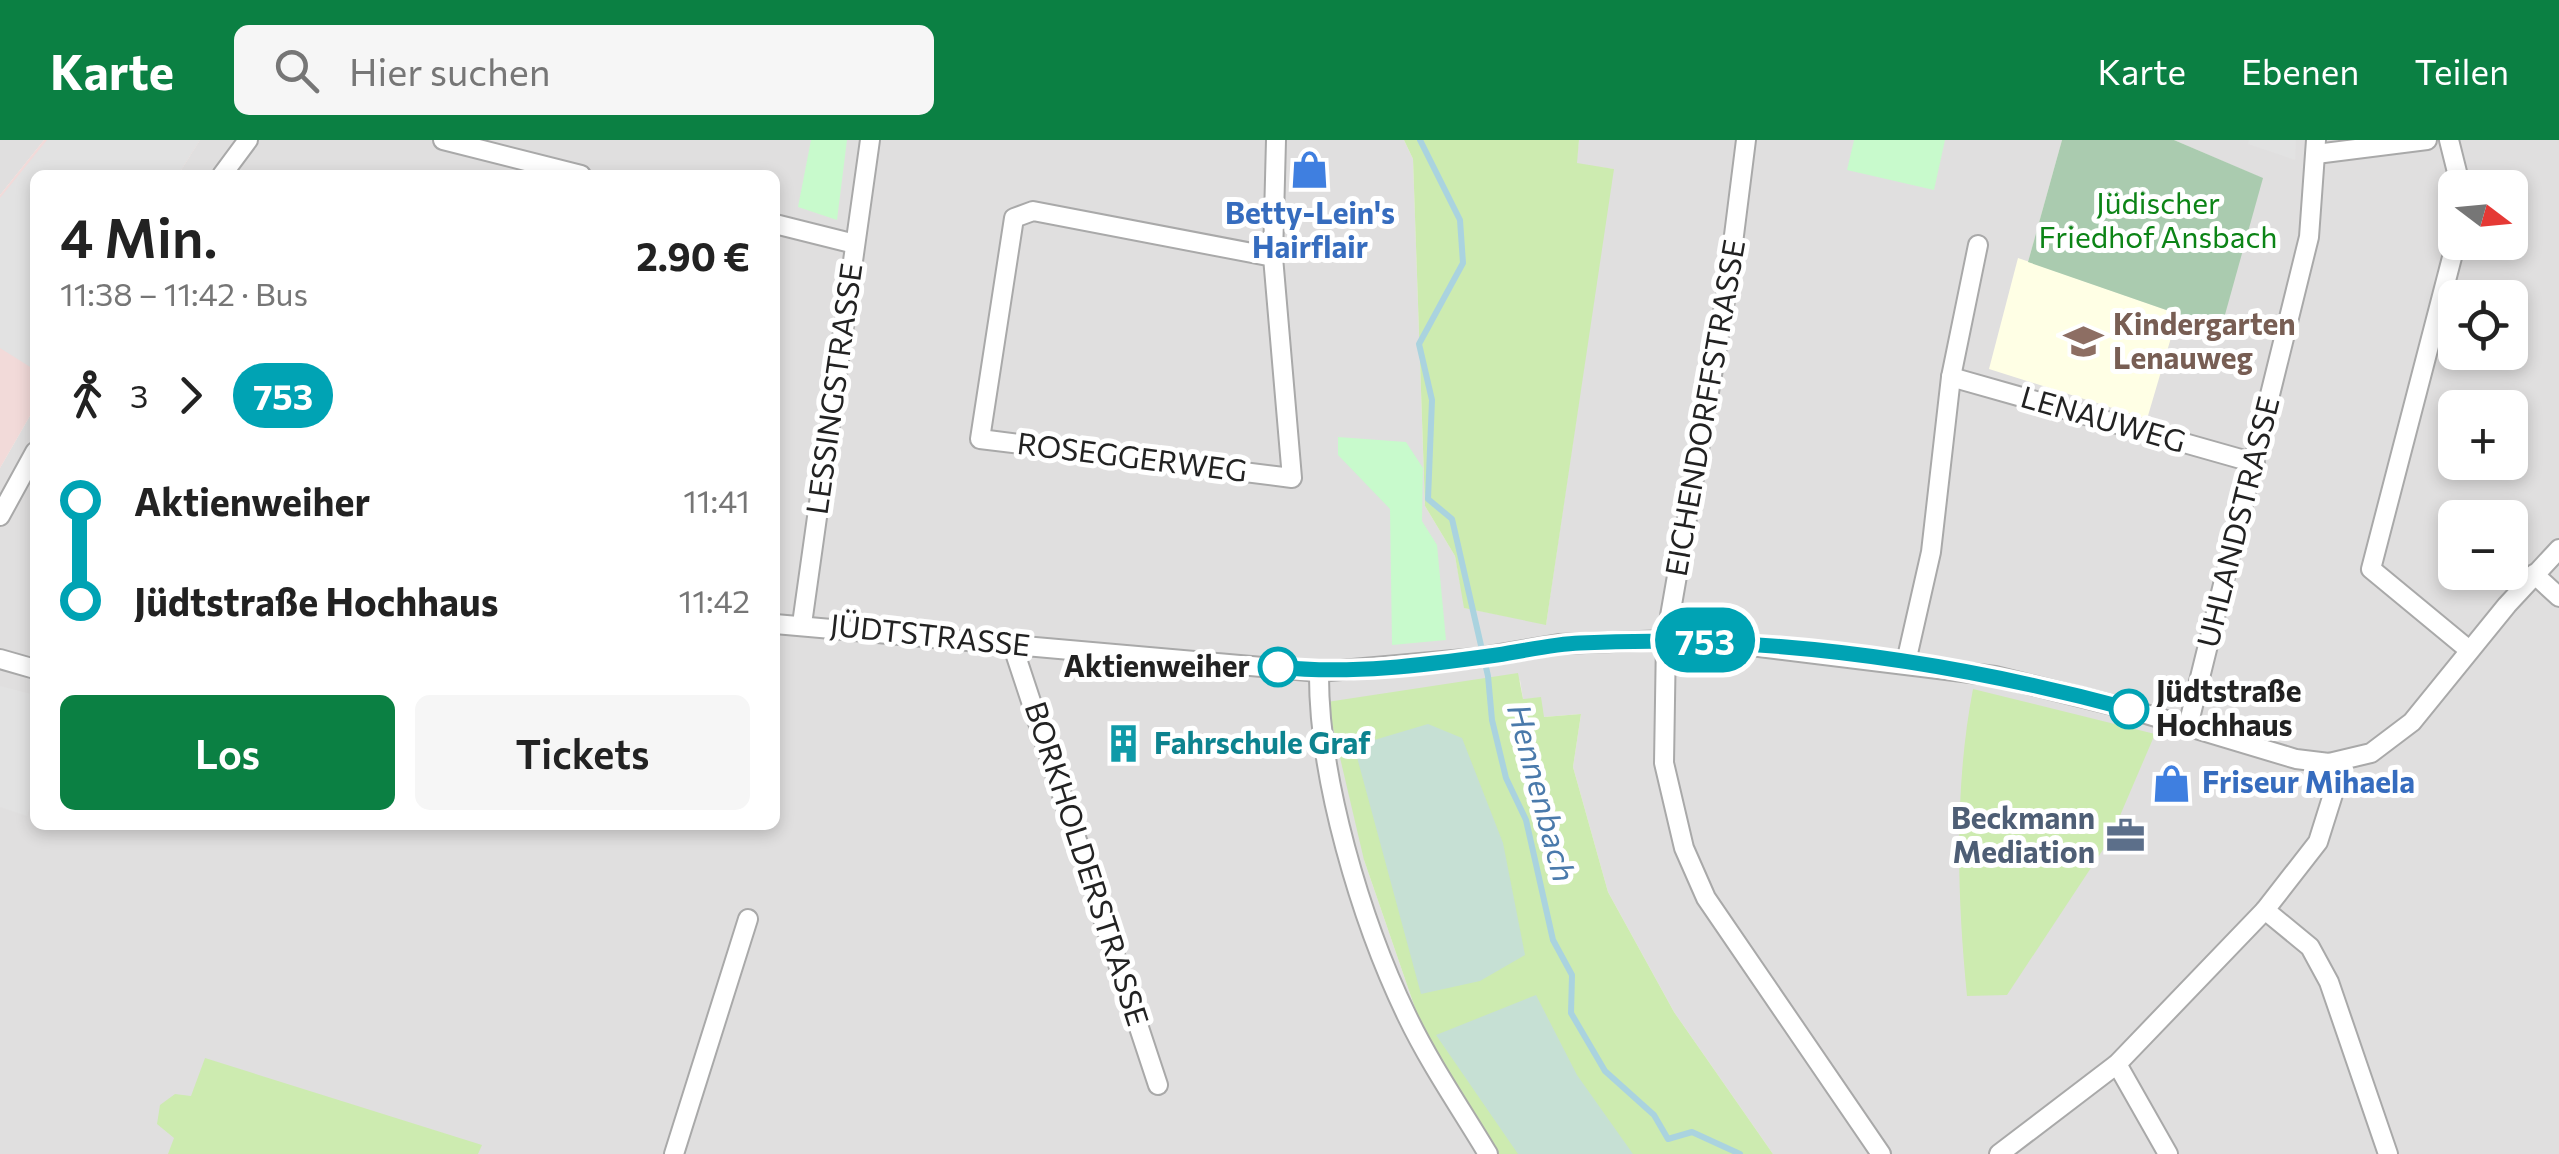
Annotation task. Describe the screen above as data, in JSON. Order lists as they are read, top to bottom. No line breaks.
{"streets":{"street":["LESSINGSTRASSE","EICHENDORFFSTRASSE","LENAUWEG","ROSEGGERWEG","UHLANDSTRASSE","JÜDTSTRASSE","BORKHOLDERSTRASSE"]},"crossings":[["LESSINGSTRASSE","JÜDTSTRASSE"],["EICHENDORFFSTRASSE","JÜDTSTRASSE"],["LENAUWEG","UHLANDSTRASSE"],["UHLANDSTRASSE","JÜDTSTRASSE"],["JÜDTSTRASSE","BORKHOLDERSTRASSE"]],"water":["Hennenbach"],"parks":["Jüdischer Friedhof Ansbach"],"places":{"shop":["Betty-Lein's Hairflair","Friseur Mihaela"],"school or university":["Kindergarten Lenauweg"],"other":["Aktienweiher","Jüdtstraße Hochhaus"],"building":["Fahrschule Graf"],"office":["Beckmann Mediation"]},"lines":["bus line 753"],"north":"right","page":{"header":"Karte","search":"Hier suchen","nav":["Karte","Ebenen","Teilen"],"on_map":"753","map_buttons":["+","−"],"heading":["4 Min.","11:38 – 11:42 · Bus","2.90 €"],"legs":["3","753"],"list":[{"name":"Aktienweiher","value":"11:41"},{"name":"Jüdtstraße Hochhaus","value":"11:42"}],"buttons":["Los","Tickets"]}}
